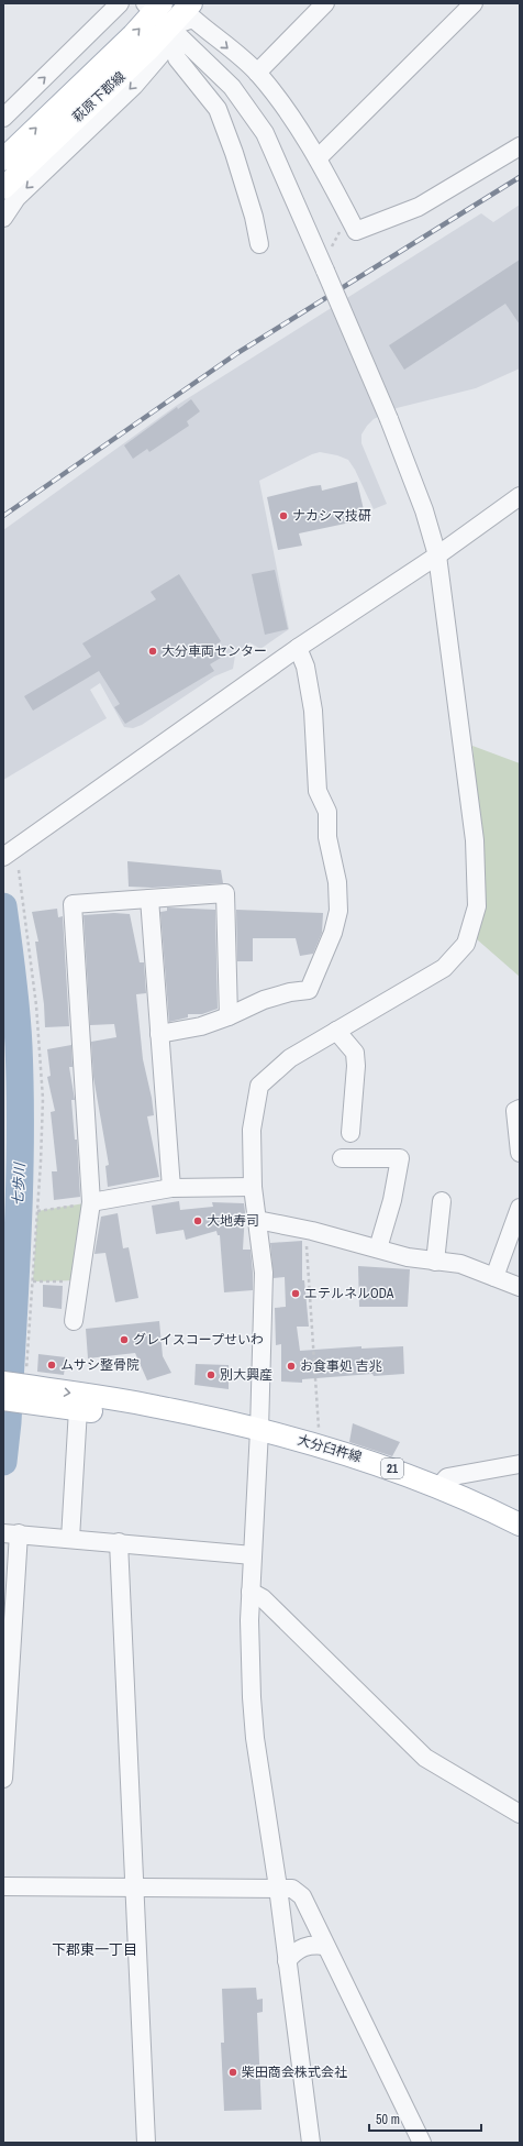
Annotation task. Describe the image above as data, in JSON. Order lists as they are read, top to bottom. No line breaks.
{"streets":{"main road":["萩原下郡線","大分臼杵線","21"]},"districts":["下郡東一丁目"],"water":["七歩川"],"places":["ナカシマ技研","大分車両センター","大地寿司","エテルネルODA","グレイスコープせいわ","ムサシ整骨院","お食事処 吉兆","別大興産","柴田商会株式会社"],"scale_bar":"50 m"}
